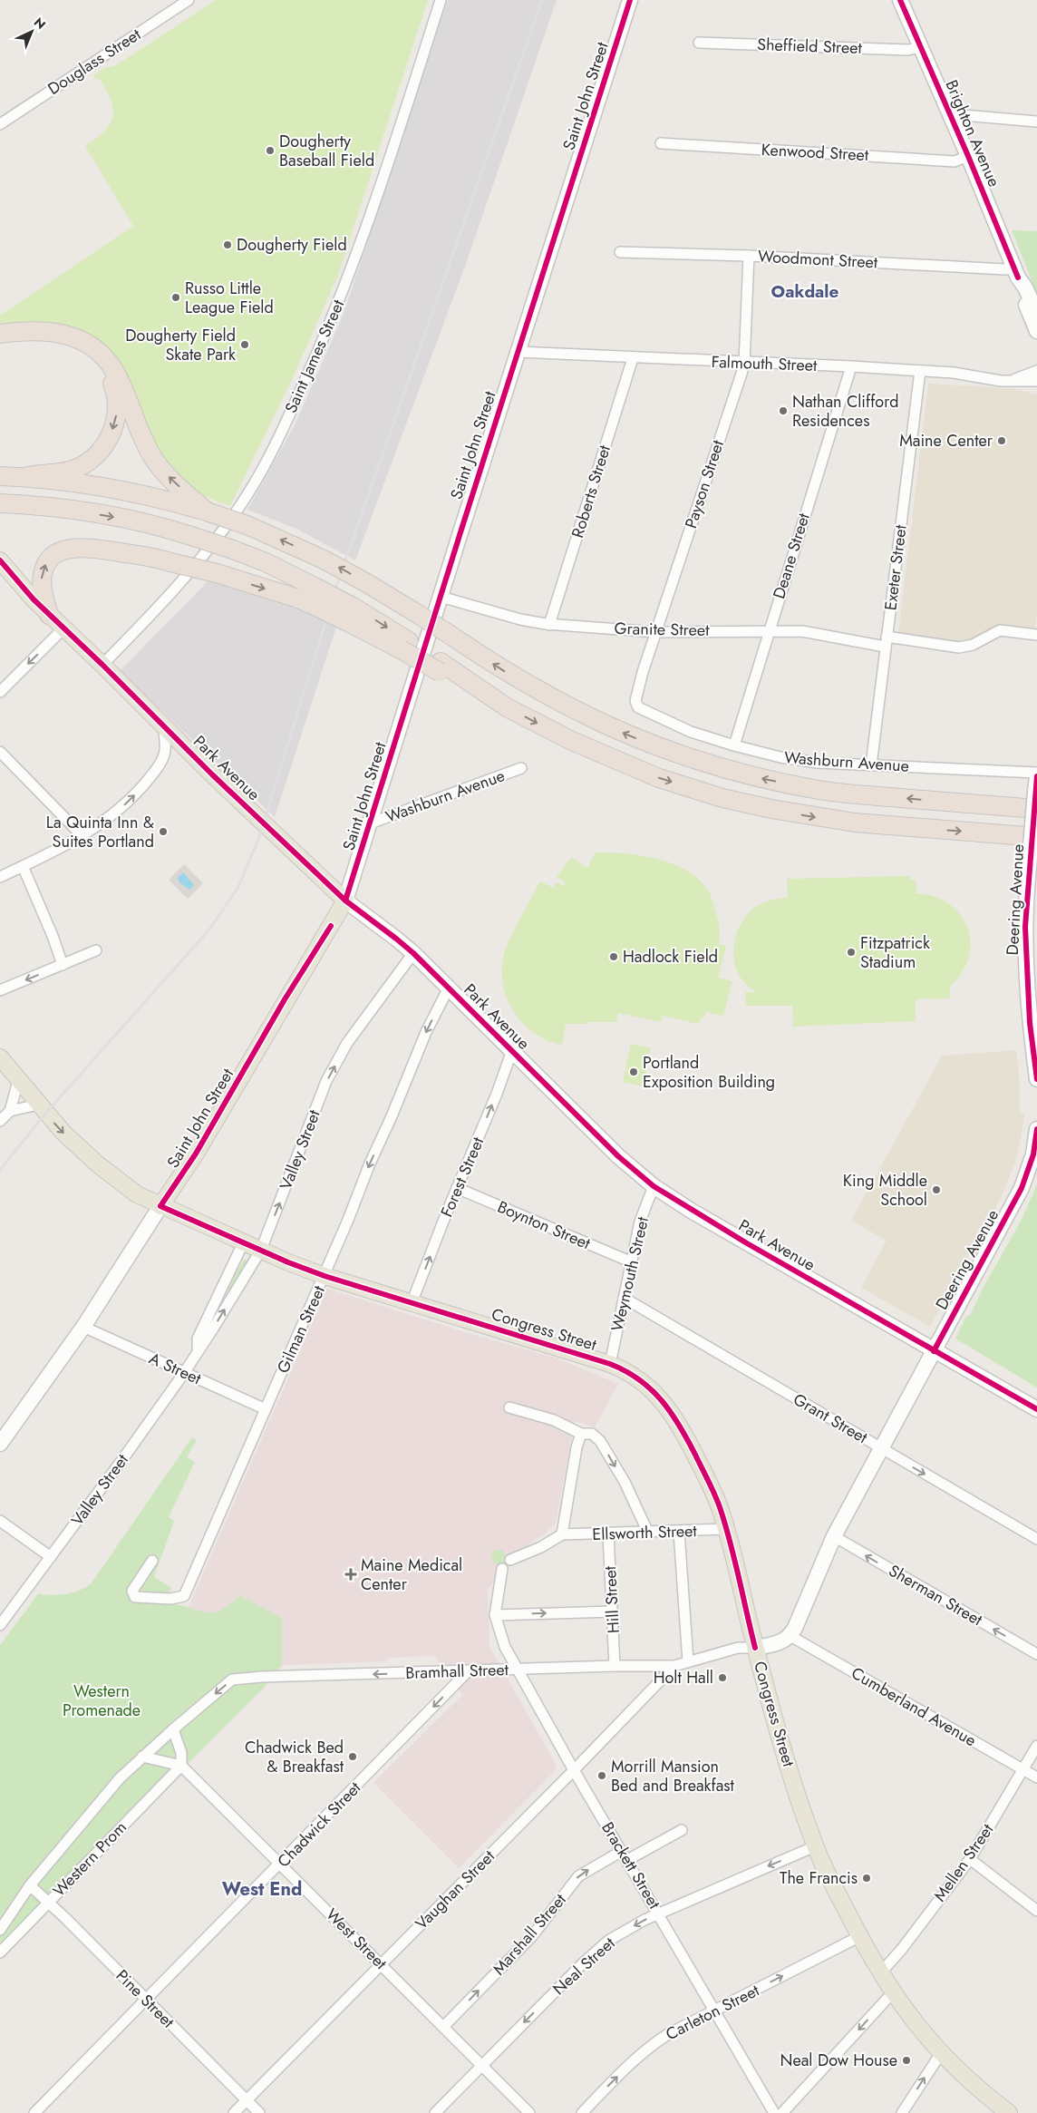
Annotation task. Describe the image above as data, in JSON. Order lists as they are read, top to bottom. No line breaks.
{"streets":{"main road":["Saint John Street","Brighton Avenue","Park Avenue","Deering Avenue","Congress Street"],"street":["Sheffield Street","Douglass Street","Kenwood Street","Woodmont Street","Saint James Street","Falmouth Street","Payson Street","Roberts Street","Deane Street","Exeter Street","Granite Street","Washburn Avenue","Valley Street","Forest Street","Boynton Street","Weymouth Street","Gilman Street","A Street","Grant Street","Ellsworth Street","Sherman Street","Hill Street","Bramhall Street","Cumberland Avenue","Chadwick Street","Western Prom","Mellen Street","Brackett Street","Vaughan Street","Marshall Street","West Street","Neal Street","Pine Street","Carleton Street"]},"crossings":[["Sheffield Street","Brighton Avenue"],["Saint John Street","Falmouth Street"],["Saint John Street","Granite Street"],["Saint John Street","Washburn Avenue"],["Saint John Street","Park Avenue"],["Saint John Street","Congress Street"],["Saint John Street","A Street"],["Brighton Avenue","Kenwood Street"],["Brighton Avenue","Woodmont Street"],["Woodmont Street","Payson Street"],["Saint James Street","Park Avenue"],["Falmouth Street","Payson Street"],["Falmouth Street","Roberts Street"],["Falmouth Street","Deane Street"],["Falmouth Street","Exeter Street"],["Payson Street","Granite Street"],["Payson Street","Washburn Avenue"],["Roberts Street","Granite Street"],["Deane Street","Granite Street"],["Deane Street","Washburn Avenue"],["Exeter Street","Granite Street"],["Exeter Street","Washburn Avenue"],["Park Avenue","Deering Avenue"],["Park Avenue","Valley Street"],["Park Avenue","Forest Street"],["Park Avenue","Weymouth Street"],["Park Avenue","Gilman Street"],["Deering Avenue","Grant Street"],["Deering Avenue","Sherman Street"],["Deering Avenue","Cumberland Avenue"],["Valley Street","Congress Street"],["Valley Street","A Street"],["Forest Street","Boynton Street"],["Forest Street","Congress Street"],["Boynton Street","Weymouth Street"],["Weymouth Street","Congress Street"],["Weymouth Street","Grant Street"],["Gilman Street","Congress Street"],["Gilman Street","A Street"],["Congress Street","Ellsworth Street"],["Congress Street","Bramhall Street"],["Congress Street","Mellen Street"],["Congress Street","Neal Street"],["Congress Street","Carleton Street"],["Ellsworth Street","Hill Street"],["Hill Street","Bramhall Street"],["Bramhall Street","Chadwick Street"],["Bramhall Street","Brackett Street"],["Bramhall Street","Vaughan Street"],["Cumberland Avenue","Mellen Street"],["Chadwick Street","West Street"],["Chadwick Street","Pine Street"],["Western Prom","West Street"],["Western Prom","Pine Street"],["Brackett Street","Vaughan Street"],["Brackett Street","Marshall Street"],["Brackett Street","Neal Street"],["Brackett Street","Carleton Street"],["Vaughan Street","West Street"],["Vaughan Street","Pine Street"],["Marshall Street","West Street"],["West Street","Neal Street"]],"one_way":["Valley Street","Forest Street","Gilman Street","Grant Street","Sherman Street","Bramhall Street","Chadwick Street","Marshall Street","Neal Street","Carleton Street"],"districts":["Oakdale","West End"],"parks":["Western Promenade"],"places":{"other":["Dougherty Baseball Field","Dougherty Field","Russo Little League Field","Dougherty Field Skate Park","Nathan Clifford Residences","Maine Center","La Quinta Inn & Suites Portland","Fitzpatrick Stadium","Hadlock Field","Portland Exposition Building","King Middle School","Holt Hall","Chadwick Bed & Breakfast","Morrill Mansion Bed and Breakfast","The Francis","Neal Dow House"],"health":["Maine Medical Center"]},"north":"top right"}
